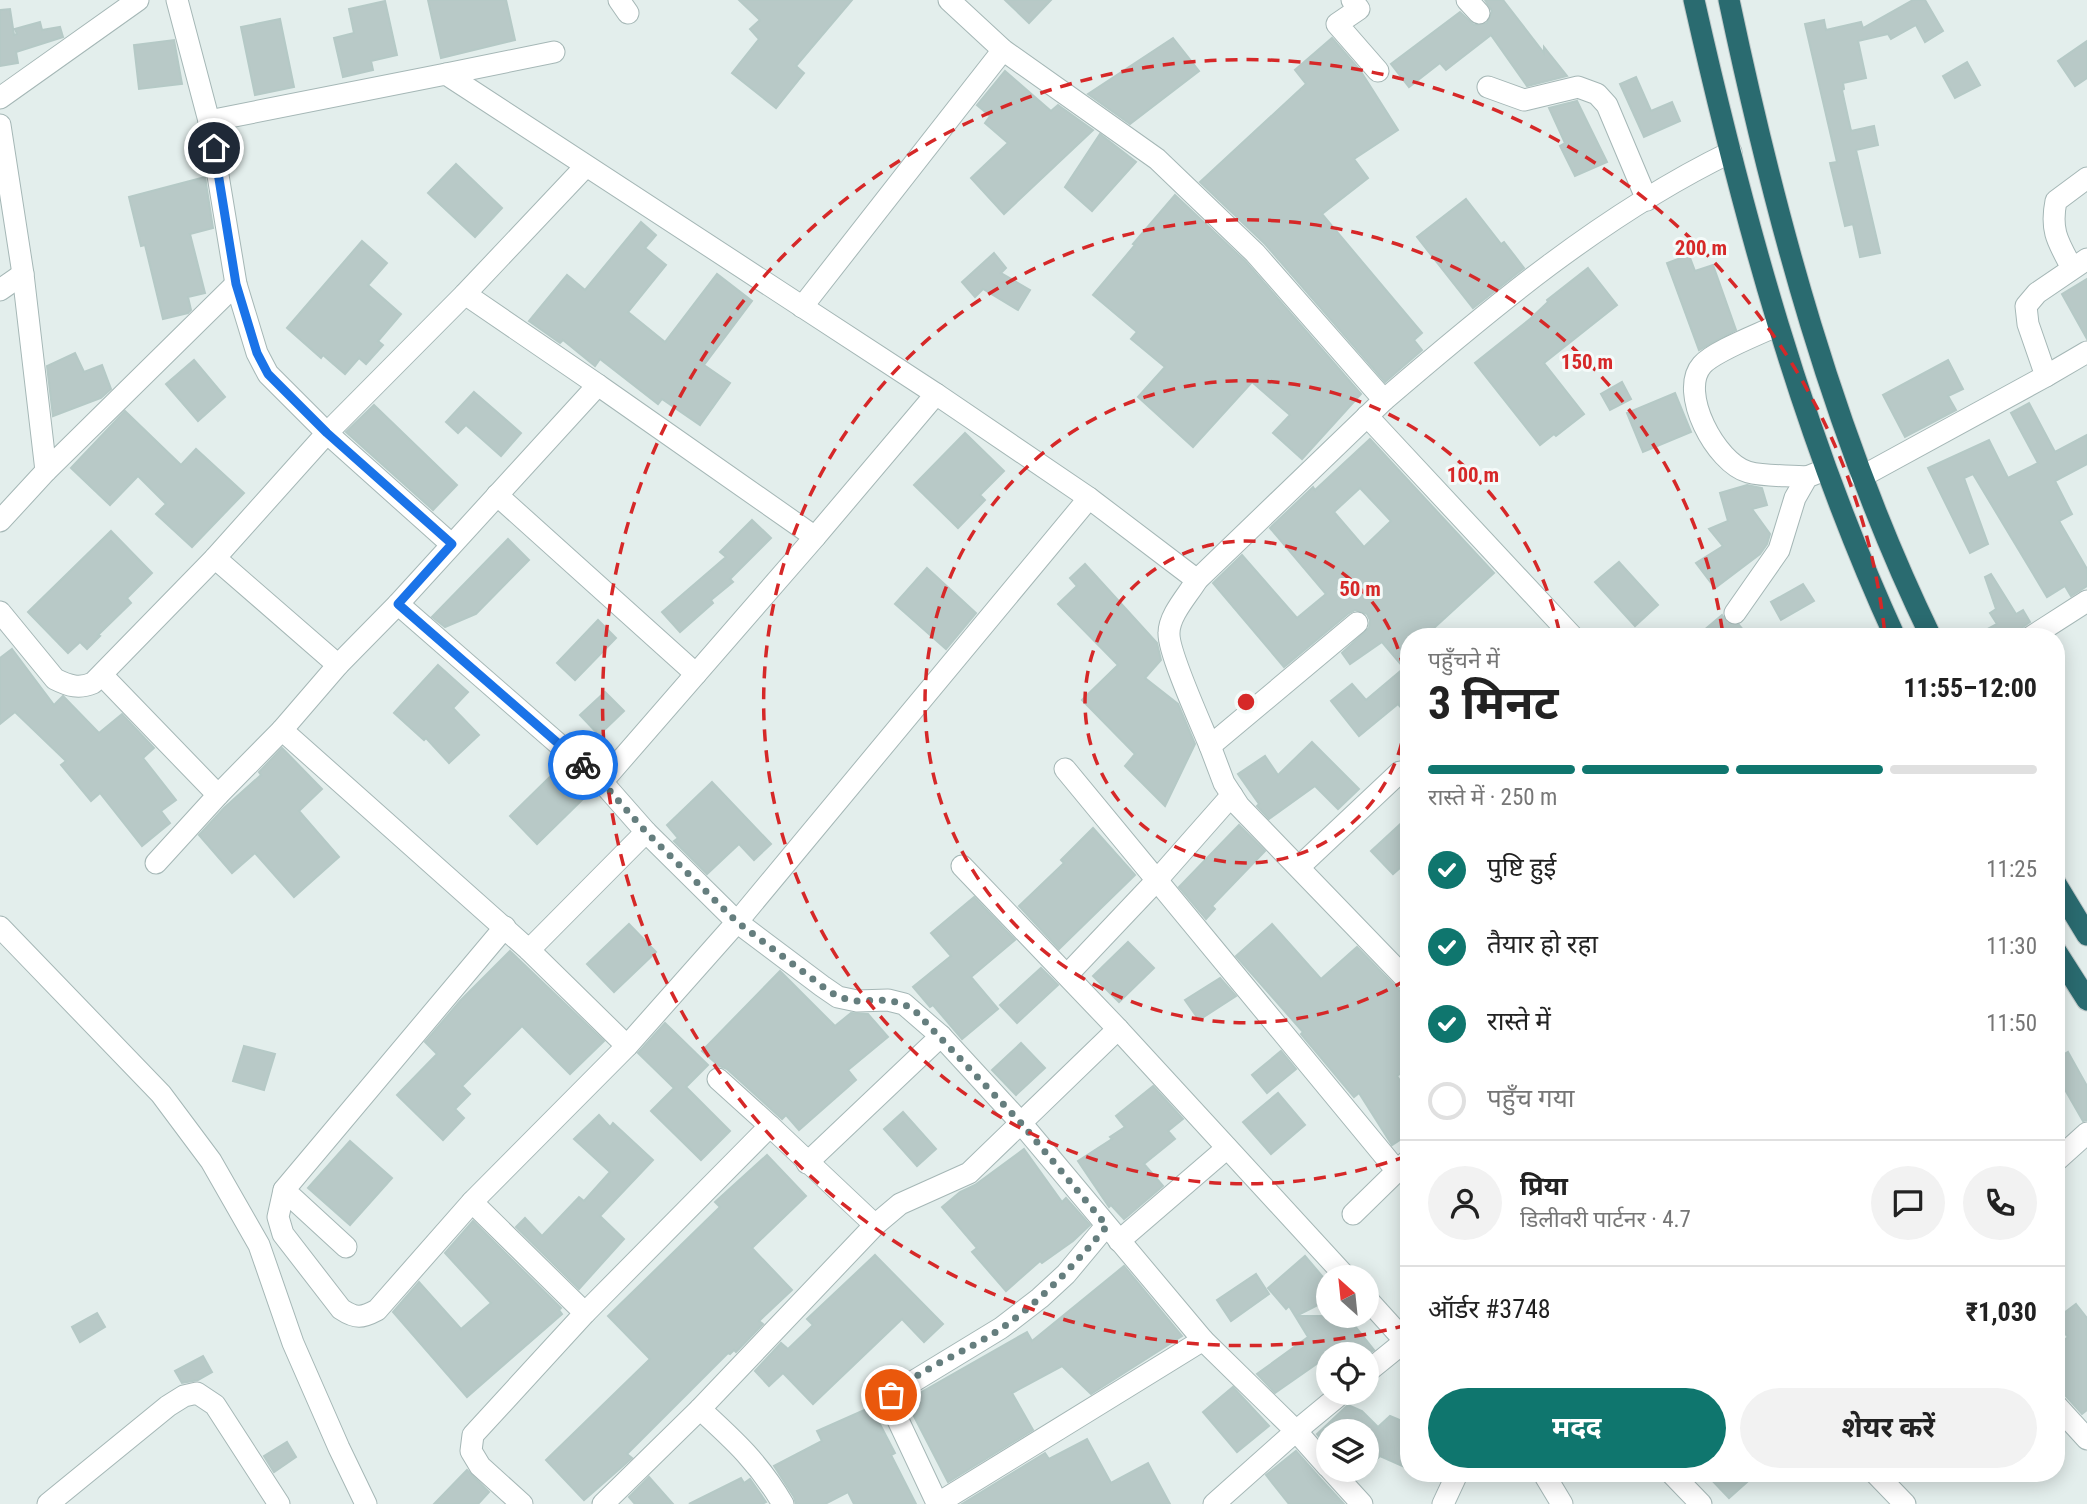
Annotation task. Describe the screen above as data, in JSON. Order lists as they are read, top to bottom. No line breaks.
{"north":"top left","page":{"heading":["3 मिनट","पहुँचने में","11:55–12:00"],"panel":["प्रिया","डिलीवरी पार्टनर · 4.7","ऑर्डर #3748","₹1,030"],"bar":"रास्ते में · 250 m","list":[["पुष्टि हुई","11:25"],["तैयार हो रहा","11:30"],["रास्ते में","11:50"],"पहुँच गया"],"buttons":["मदद","शेयर करें"]},"rings":["200 m","150 m","100 m","50 m"]}
